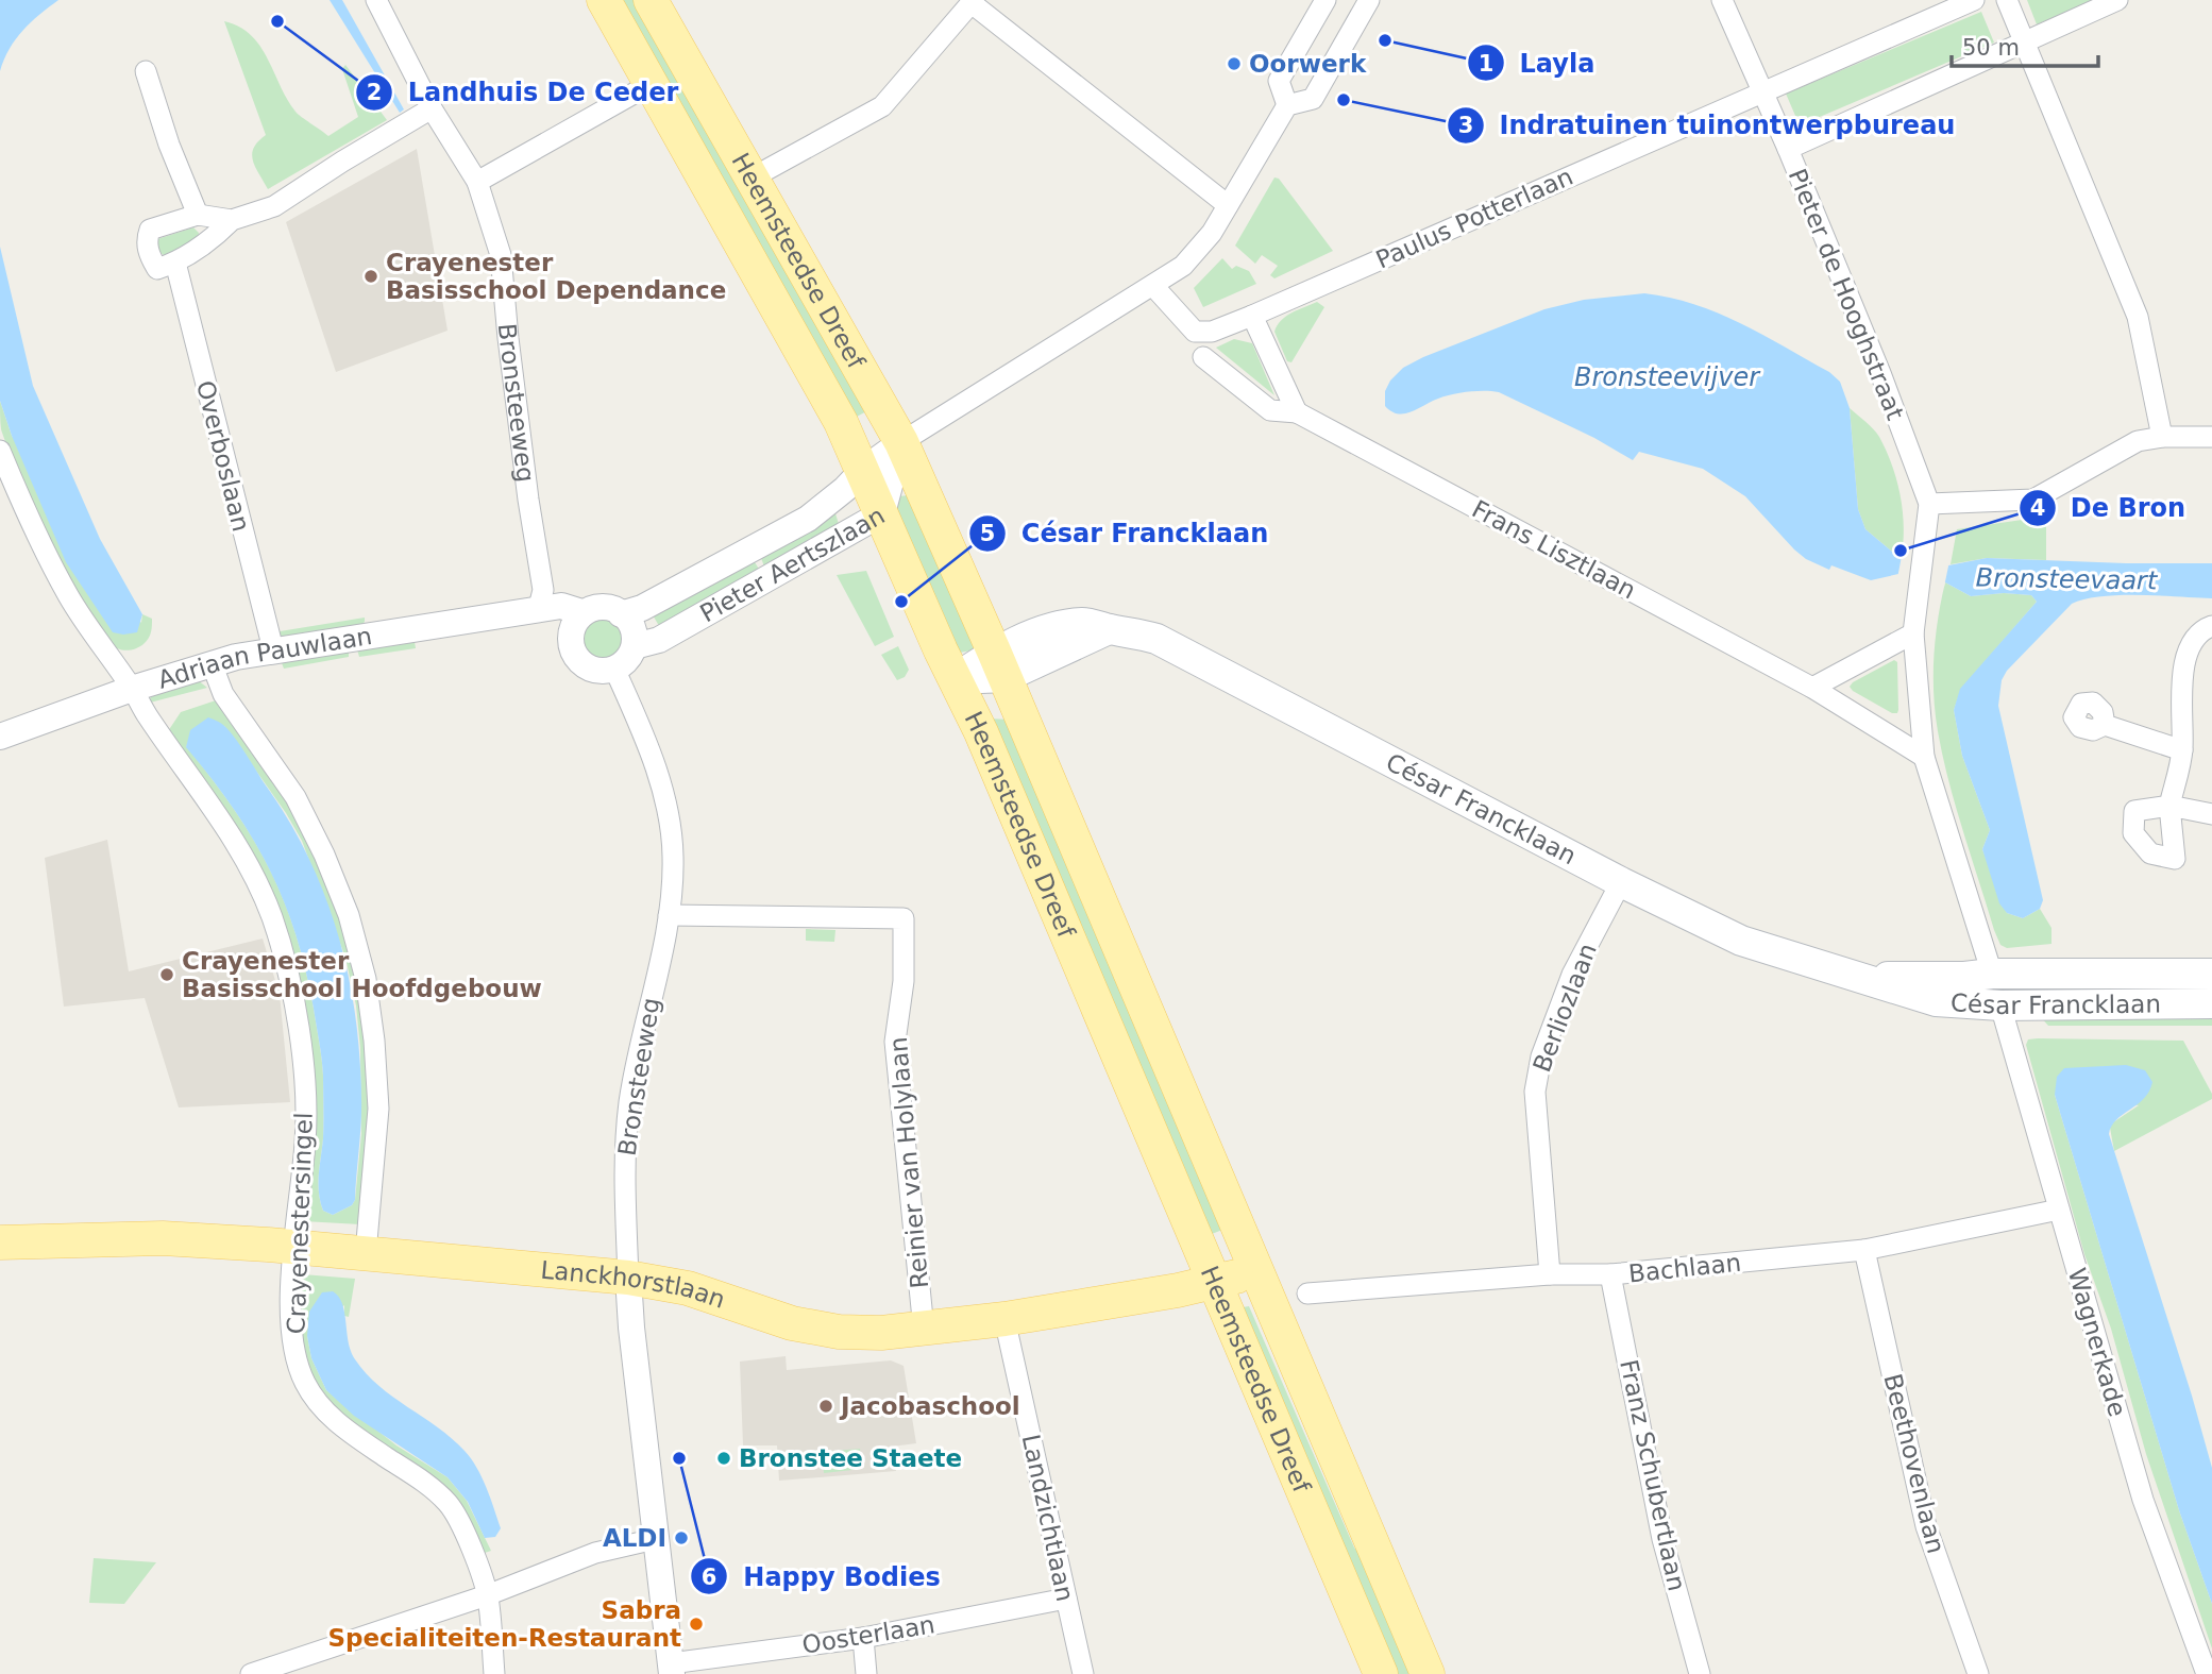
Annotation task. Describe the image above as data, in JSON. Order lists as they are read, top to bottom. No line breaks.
{"streets":{"main road":["Heemsteedse Dreef","César Francklaan","Lanckhorstlaan"],"street":["Paulus Potterlaan","Pieter de Hooghstraat","Bronsteeweg","Overboslaan","Frans Lisztlaan","Pieter Aertszlaan","Adriaan Pauwlaan","Berliozlaan","Reinier van Holylaan","Crayenestersingel","Bachlaan","Wagnerkade","Beethovenlaan","Franz Schubertlaan","Landzichtlaan","Oosterlaan"]},"crossings":[["Paulus Potterlaan","Pieter de Hooghstraat"],["Paulus Potterlaan","Pieter Aertszlaan"],["Heemsteedse Dreef","Pieter Aertszlaan"],["Heemsteedse Dreef","César Francklaan"],["Heemsteedse Dreef","Lanckhorstlaan"],["Bronsteeweg","Pieter Aertszlaan"],["Bronsteeweg","Adriaan Pauwlaan"],["Bronsteeweg","Reinier van Holylaan"],["Bronsteeweg","Lanckhorstlaan"],["Bronsteeweg","Oosterlaan"],["Overboslaan","Adriaan Pauwlaan"],["Pieter Aertszlaan","Adriaan Pauwlaan"],["Adriaan Pauwlaan","Crayenestersingel"],["César Francklaan","Berliozlaan"],["César Francklaan","Wagnerkade"],["Berliozlaan","Bachlaan"],["Reinier van Holylaan","Lanckhorstlaan"],["Crayenestersingel","Lanckhorstlaan"],["Bachlaan","Wagnerkade"],["Bachlaan","Beethovenlaan"],["Bachlaan","Franz Schubertlaan"],["Lanckhorstlaan","Landzichtlaan"],["Landzichtlaan","Oosterlaan"]],"water":["Bronsteevijver","Bronsteevaart"],"places":["Landhuis De Ceder","Layla","Oorwerk","Indratuinen tuinontwerpbureau","Crayenester Basisschool Dependance","De Bron","César Francklaan","Crayenester Basisschool Hoofdgebouw","Jacobaschool","Happy Bodies","Bronstee Staete","ALDI","Sabra Specialiteiten-Restaurant"],"scale_bar":"50 m"}
